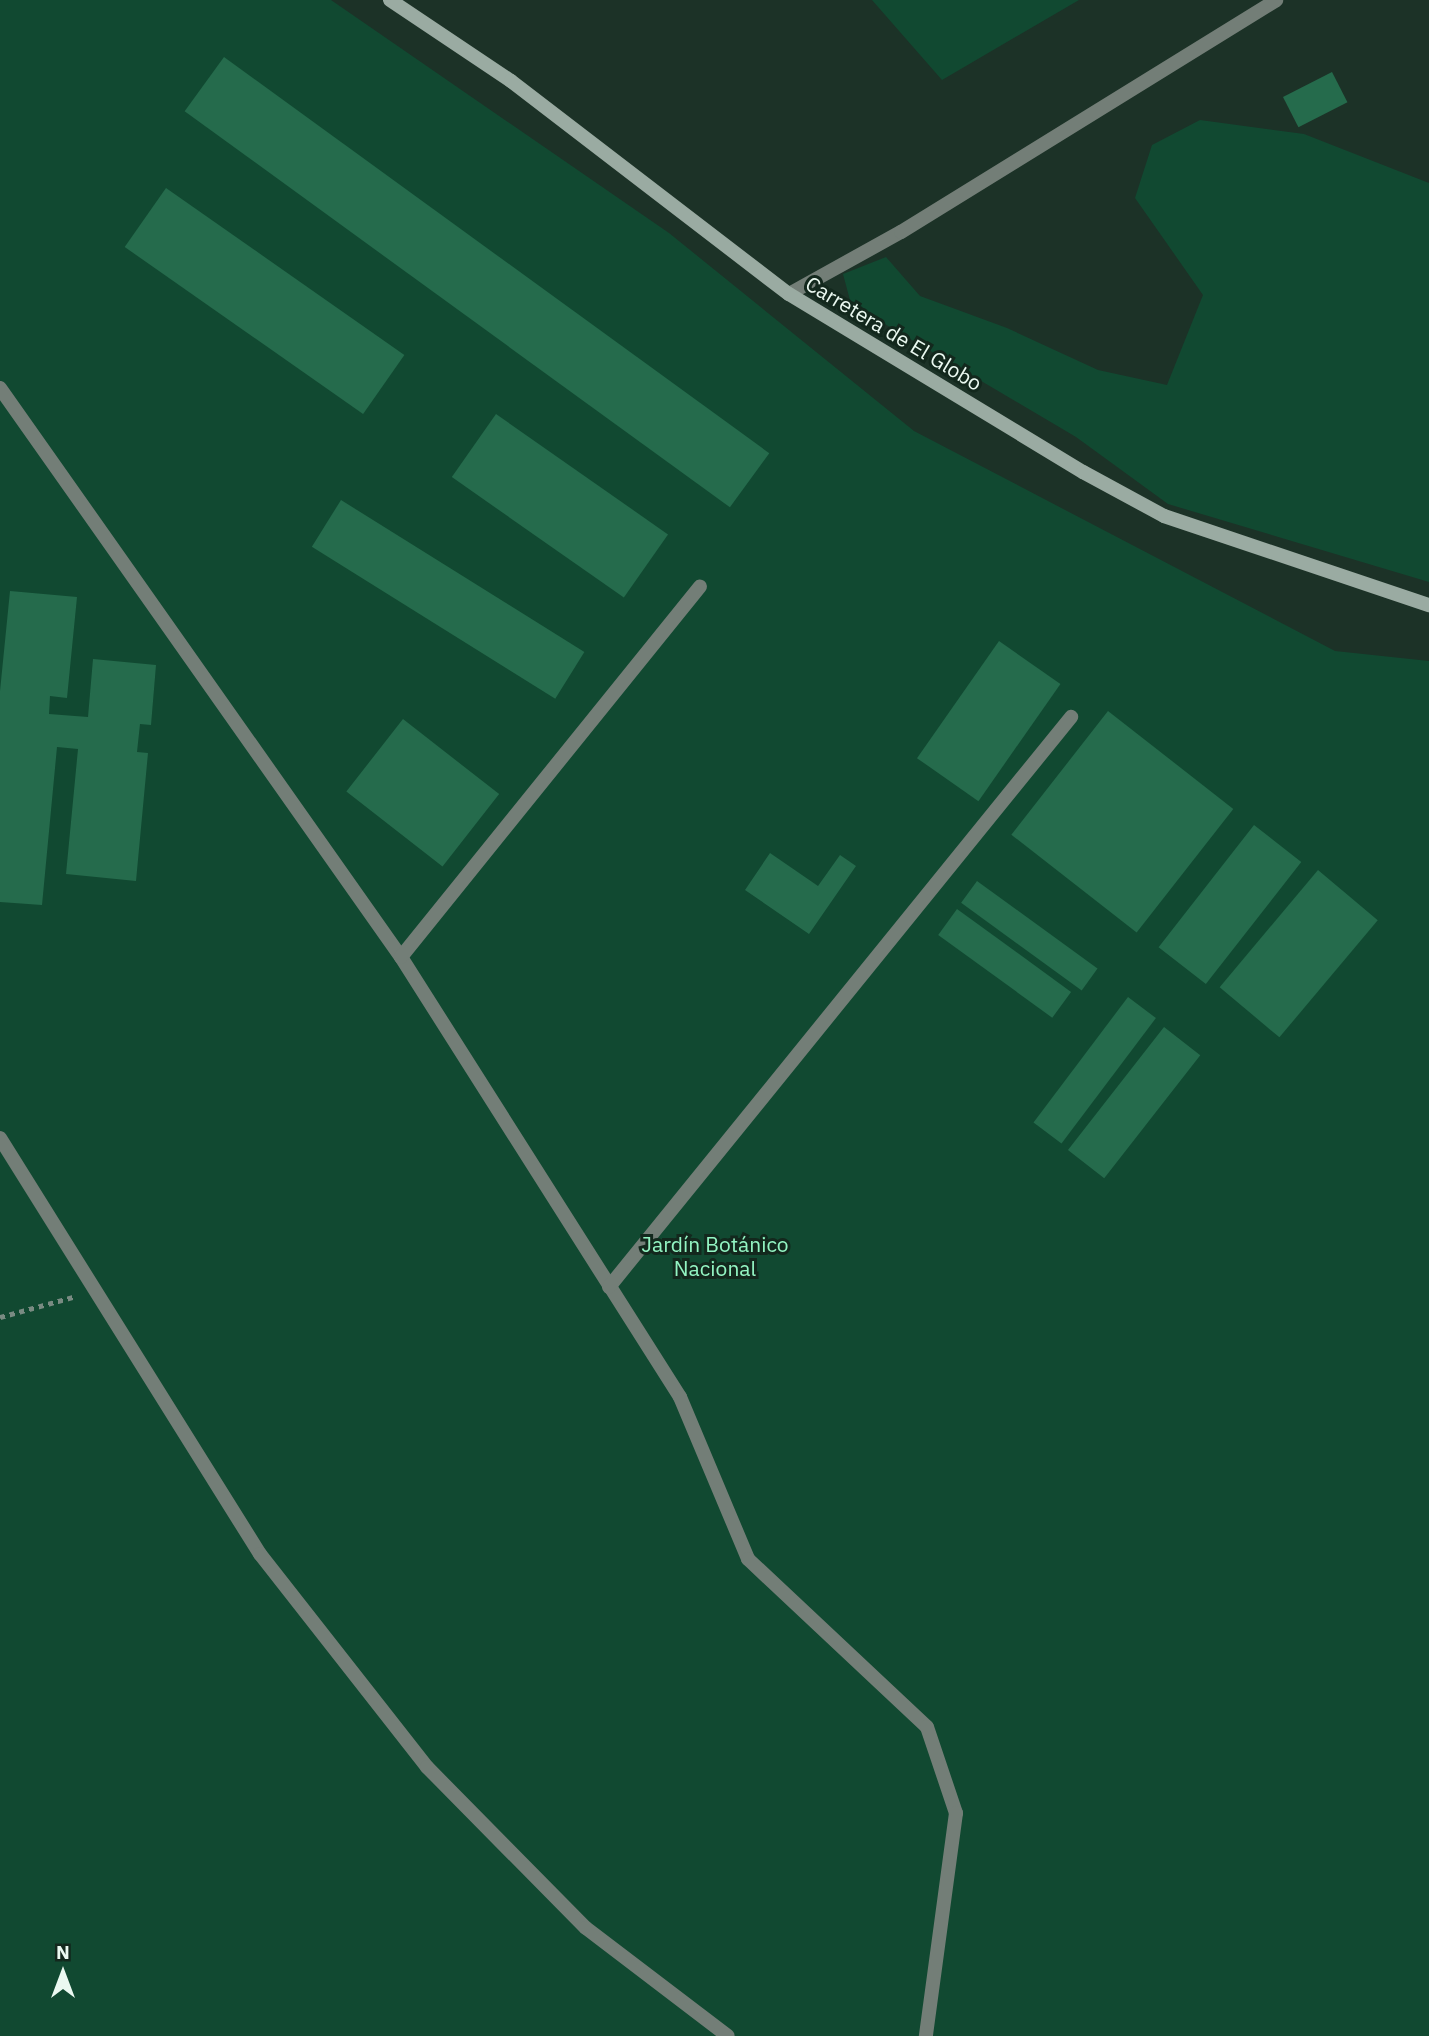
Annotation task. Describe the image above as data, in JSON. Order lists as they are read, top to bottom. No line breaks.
{"streets":{"main road":["Carretera de El Globo"]},"parks":["Jardín Botánico Nacional"],"north":"top"}
